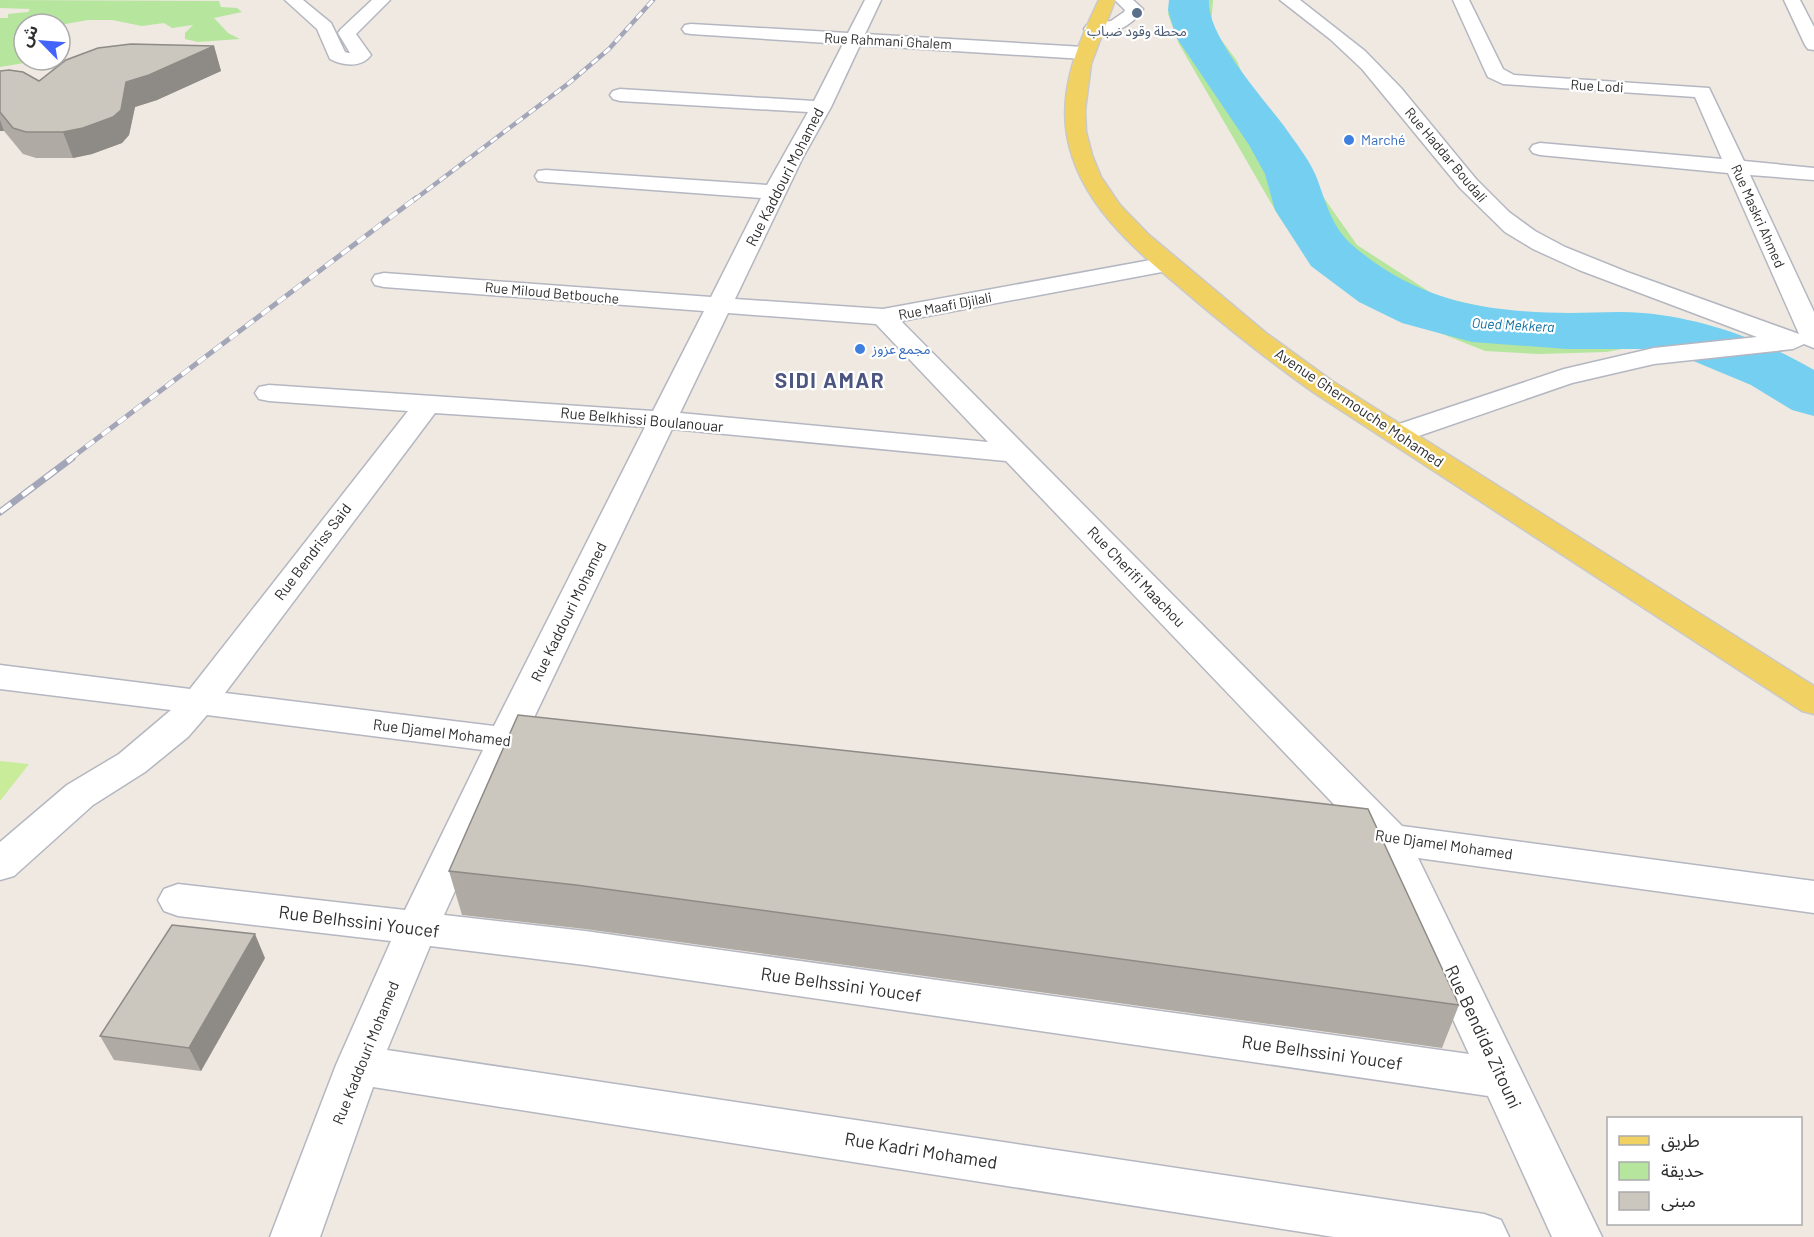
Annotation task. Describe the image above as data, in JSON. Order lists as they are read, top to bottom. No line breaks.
{"streets":{"main road":["Avenue Ghermouche Mohamed"],"street":["Rue Rahmani Ghalem","Rue Lodi","Rue Haddar Boudali","Rue Kaddouri Mohamed","Rue Maskri Ahmed","Rue Miloud Betbouche","Rue Maafi Djilali","Rue Belkhissi Boulanouar","Rue Bendriss Said","Rue Cherifi Maachou","Rue Djamel Mohamed","Rue Belhssini Youcef","Rue Bendida Zitouni","Rue Kadri Mohamed"]},"crossings":[["Rue Rahmani Ghalem","Rue Kaddouri Mohamed"],["Rue Rahmani Ghalem","Avenue Ghermouche Mohamed"],["Rue Lodi","Rue Maskri Ahmed"],["Rue Haddar Boudali","Rue Maskri Ahmed"],["Rue Kaddouri Mohamed","Rue Miloud Betbouche"],["Rue Kaddouri Mohamed","Rue Maafi Djilali"],["Rue Kaddouri Mohamed","Rue Belkhissi Boulanouar"],["Rue Kaddouri Mohamed","Rue Djamel Mohamed"],["Rue Kaddouri Mohamed","Rue Belhssini Youcef"],["Rue Kaddouri Mohamed","Rue Kadri Mohamed"],["Rue Miloud Betbouche","Rue Maafi Djilali"],["Rue Maafi Djilali","Avenue Ghermouche Mohamed"],["Rue Maafi Djilali","Rue Cherifi Maachou"],["Rue Belkhissi Boulanouar","Rue Bendriss Said"],["Rue Belkhissi Boulanouar","Rue Cherifi Maachou"],["Rue Bendriss Said","Rue Djamel Mohamed"],["Rue Cherifi Maachou","Rue Djamel Mohamed"],["Rue Cherifi Maachou","Rue Bendida Zitouni"],["Rue Djamel Mohamed","Rue Bendida Zitouni"],["Rue Belhssini Youcef","Rue Bendida Zitouni"]],"districts":["SIDI AMAR"],"water":["Oued Mekkera"],"places":["محطة وقود ضباب","Marché","مجمع عزوز"],"legend":["طريق","حديقة","مبنى"],"north":"top left"}
